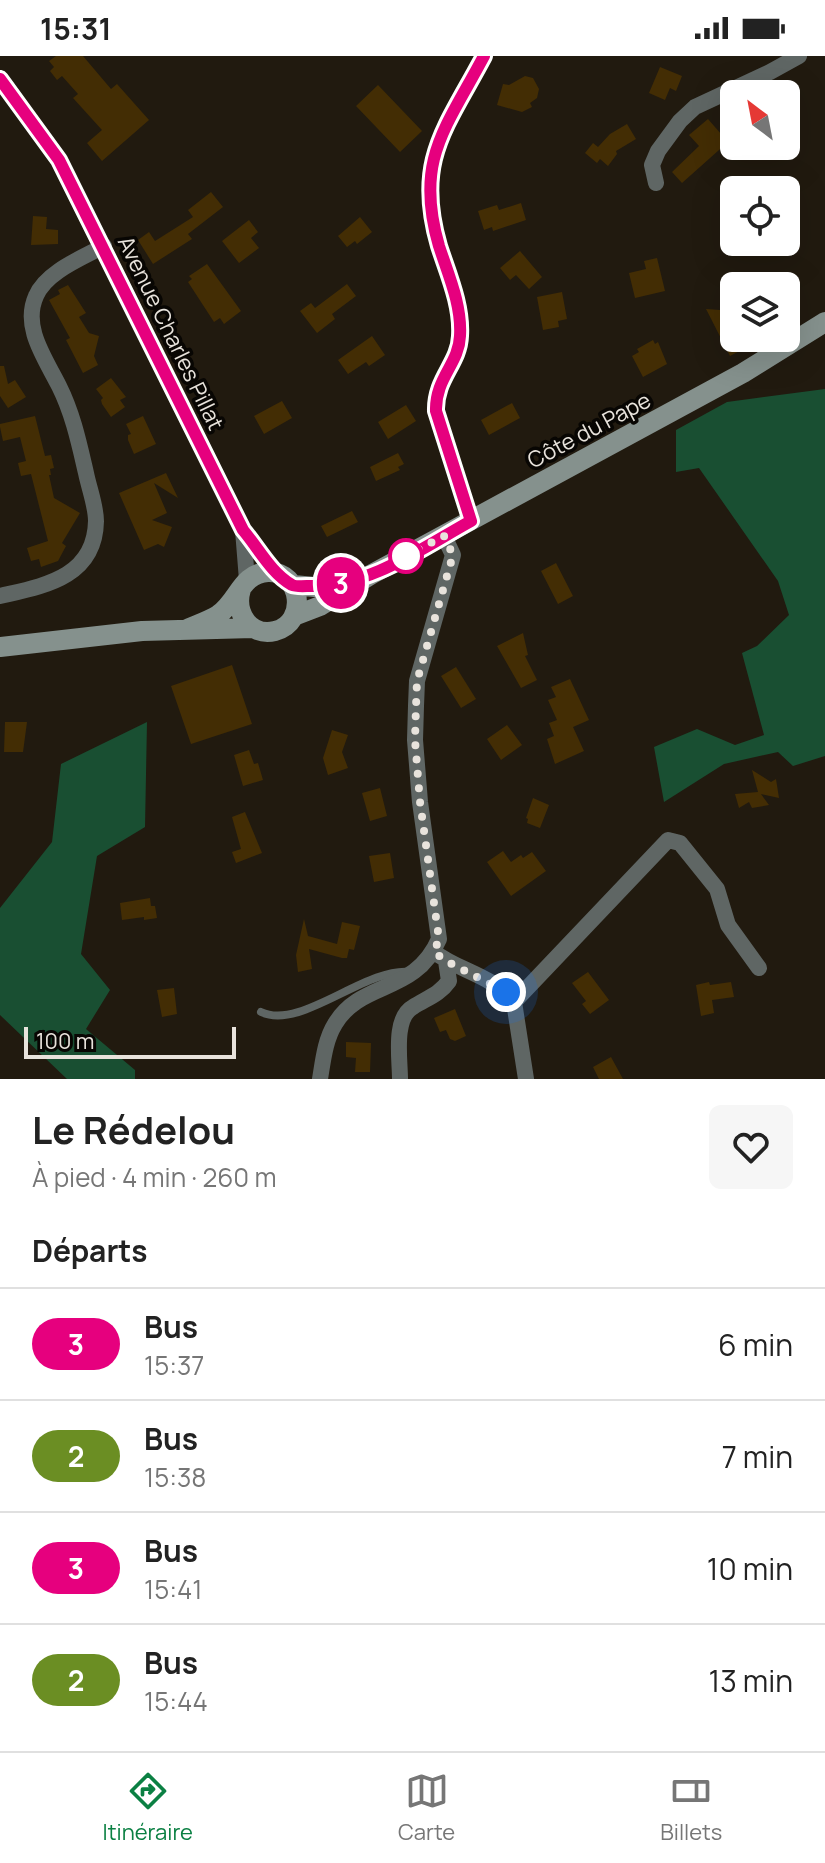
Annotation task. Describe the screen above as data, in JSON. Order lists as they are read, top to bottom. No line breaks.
{"streets":{"main road":["Côte du Pape"],"street":["Avenue Charles Pillat"]},"crossings":[["Avenue Charles Pillat","Côte du Pape"]],"lines":["bus line 3"],"scale_bar":"100 m","north":"top left","page":{"status":"15:31","on_map":"3","scale":"100 m","heading":[["Le Rédelou","À pied · 4 min · 260 m"],"Départs"],"list":[{"mark":"3","name":"Bus","note":"15:37","value":"6 min"},{"mark":"2","name":"Bus","note":"15:38","value":"7 min"},{"mark":"3","name":"Bus","note":"15:41","value":"10 min"},{"mark":"2","name":"Bus","note":"15:44","value":"13 min"}],"tabs":["Itinéraire","Carte","Billets"]}}
